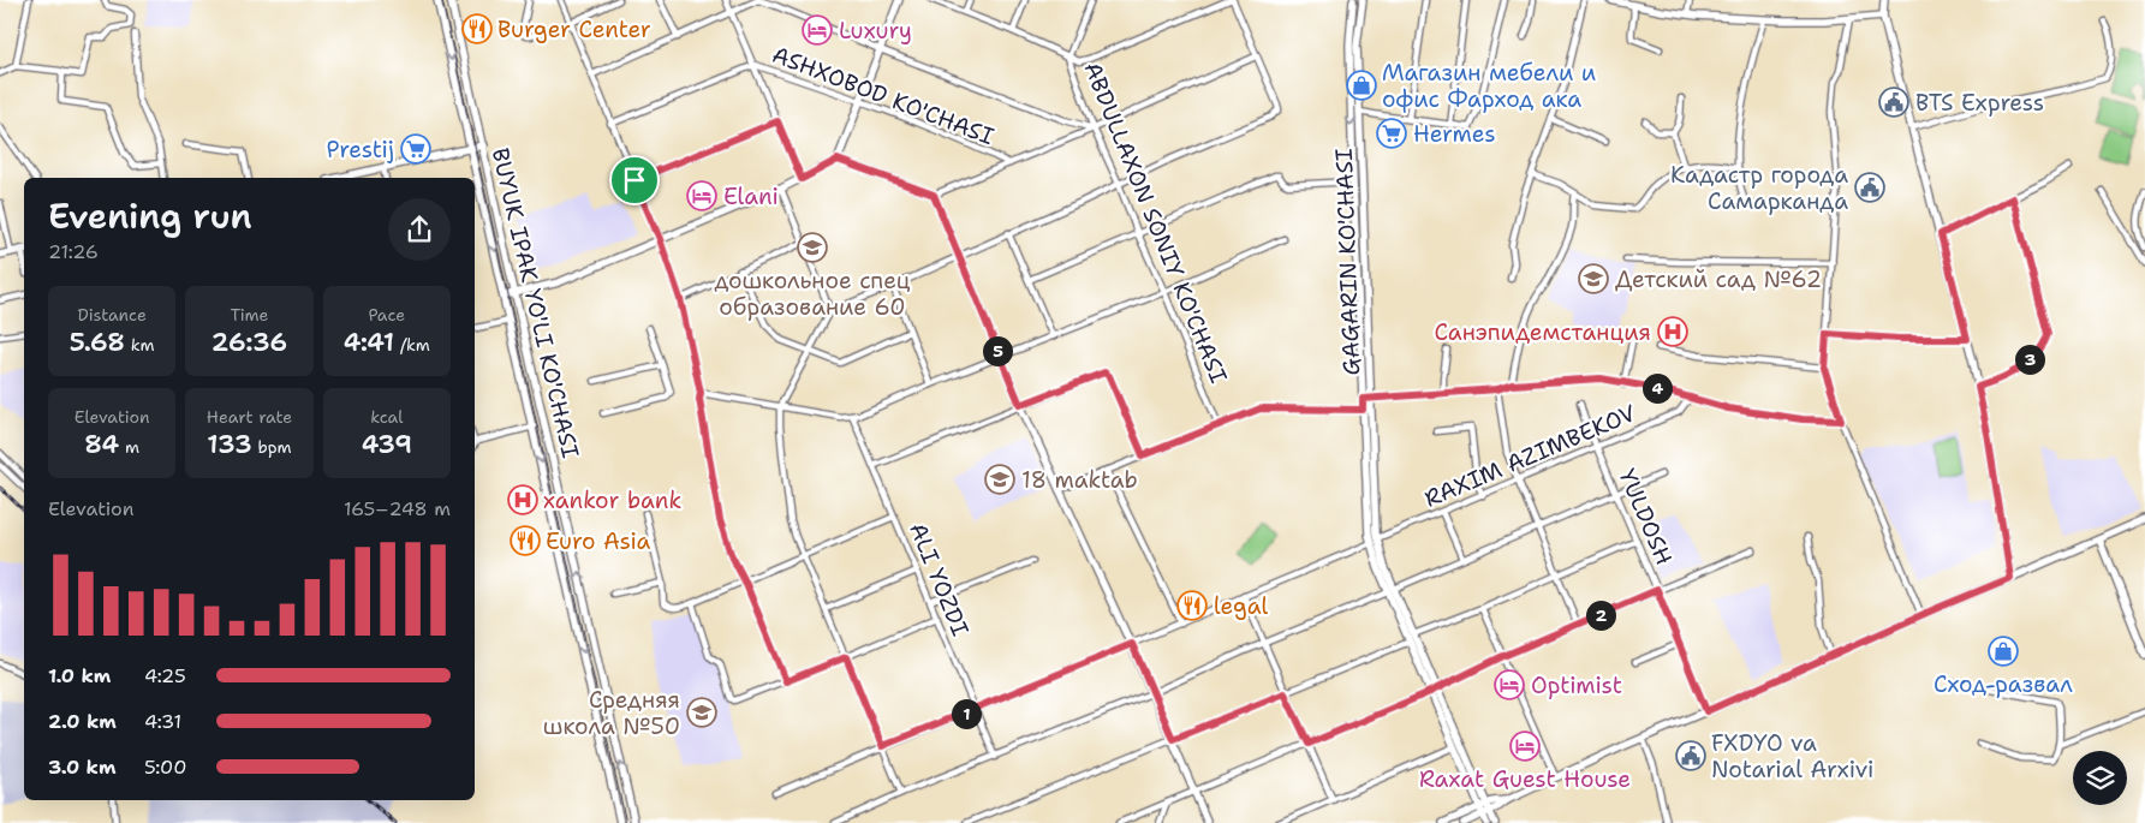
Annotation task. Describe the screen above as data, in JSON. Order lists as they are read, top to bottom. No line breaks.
{"streets":{"main road":["GAGARIN KO'CHASI","BUYUK IPAK YO'LI KO'CHASI"],"street":["ASHXOBOD KO'CHASI","ABDULLAXON SONIY KO'CHASI","RAXIM AZIMBEKOV","YULDOSH","ALI YOZDI"]},"crossings":[["GAGARIN KO'CHASI","RAXIM AZIMBEKOV"],["RAXIM AZIMBEKOV","YULDOSH"],["RAXIM AZIMBEKOV","ALI YOZDI"]],"places":{"restaurant":["Burger Center","Euro Asia","legal"],"hotel":["Luxury","Elani","Optimist","Raxat Guest House"],"shop":["Магазин мебели и офис Фарход ака","Сход-развал"],"public building":["BTS Express","Кадастр города Самарканда","FXDYO va Notarial Arxivi"],"supermarket":["Hermes","Prestij"],"school or university":["дошкольное спец образование 60","Детский сад №62","18 maktab","Средняя школа №50"],"hospital":["Санэпидемстанция","xankor bank"]},"page":{"heading":["Evening run","21:26"],"stats":[["Distance","5.68 km"],["Time","26:36"],["Pace","4:41 /km"],["Elevation","84 m"],["Heart rate","133 bpm"],["kcal","439"]],"pins":["5","3","4","2","1"],"chart":["Elevation","165–248 m"],"list":[{"name":"1.0 km","note":"4:25"},{"name":"2.0 km","note":"4:31"},{"name":"3.0 km","note":"5:00"}]}}
